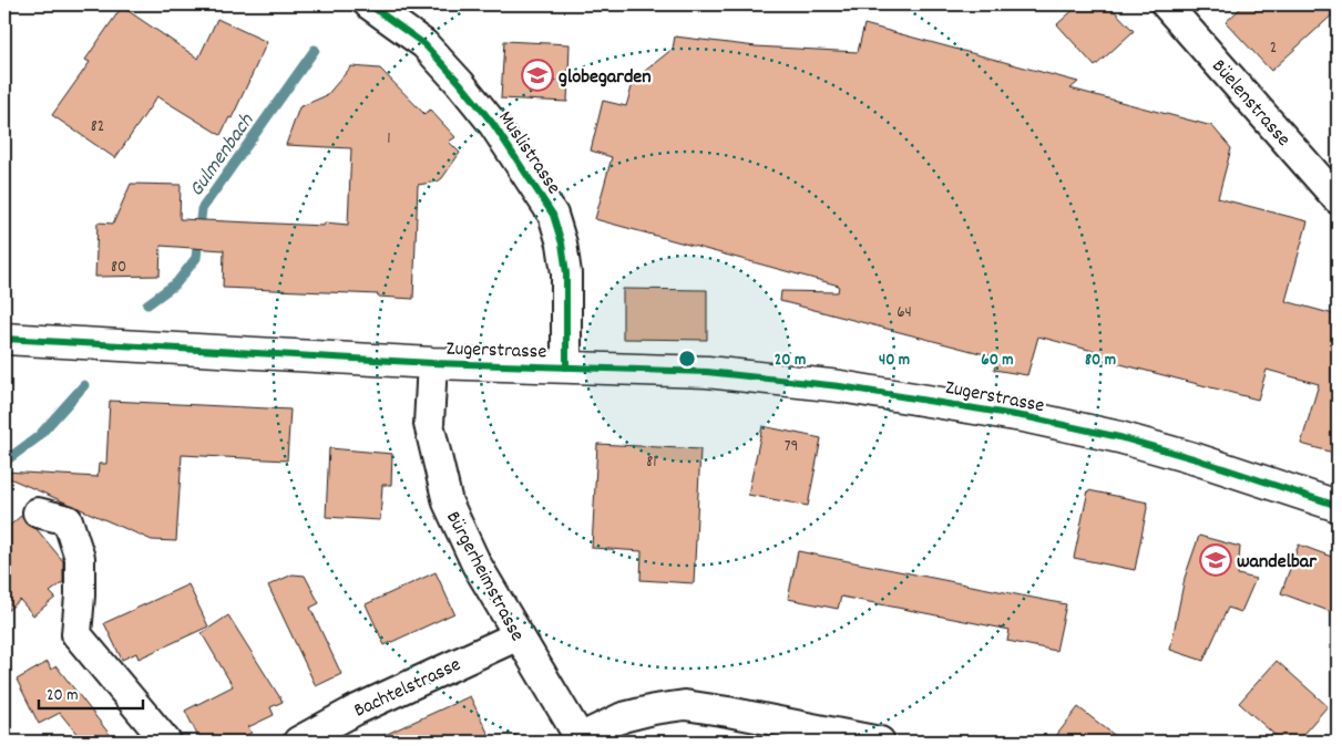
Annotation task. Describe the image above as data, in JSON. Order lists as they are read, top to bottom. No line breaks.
{"streets":{"main road":["Zugerstrasse"],"street":["Büelenstrasse","Muslistrasse","Bürgerheimstrasse","Bachtelstrasse"]},"crossings":[["Muslistrasse","Zugerstrasse"],["Zugerstrasse","Bürgerheimstrasse"],["Bürgerheimstrasse","Bachtelstrasse"]],"water":["Gulmenbach"],"places":{"school or university":["globegarden","wandelbar"]},"house_numbers":["2","82","1","80","64","79","81"],"scale_bar":"20 m","rings":["20 m","40 m","60 m","80 m"]}
